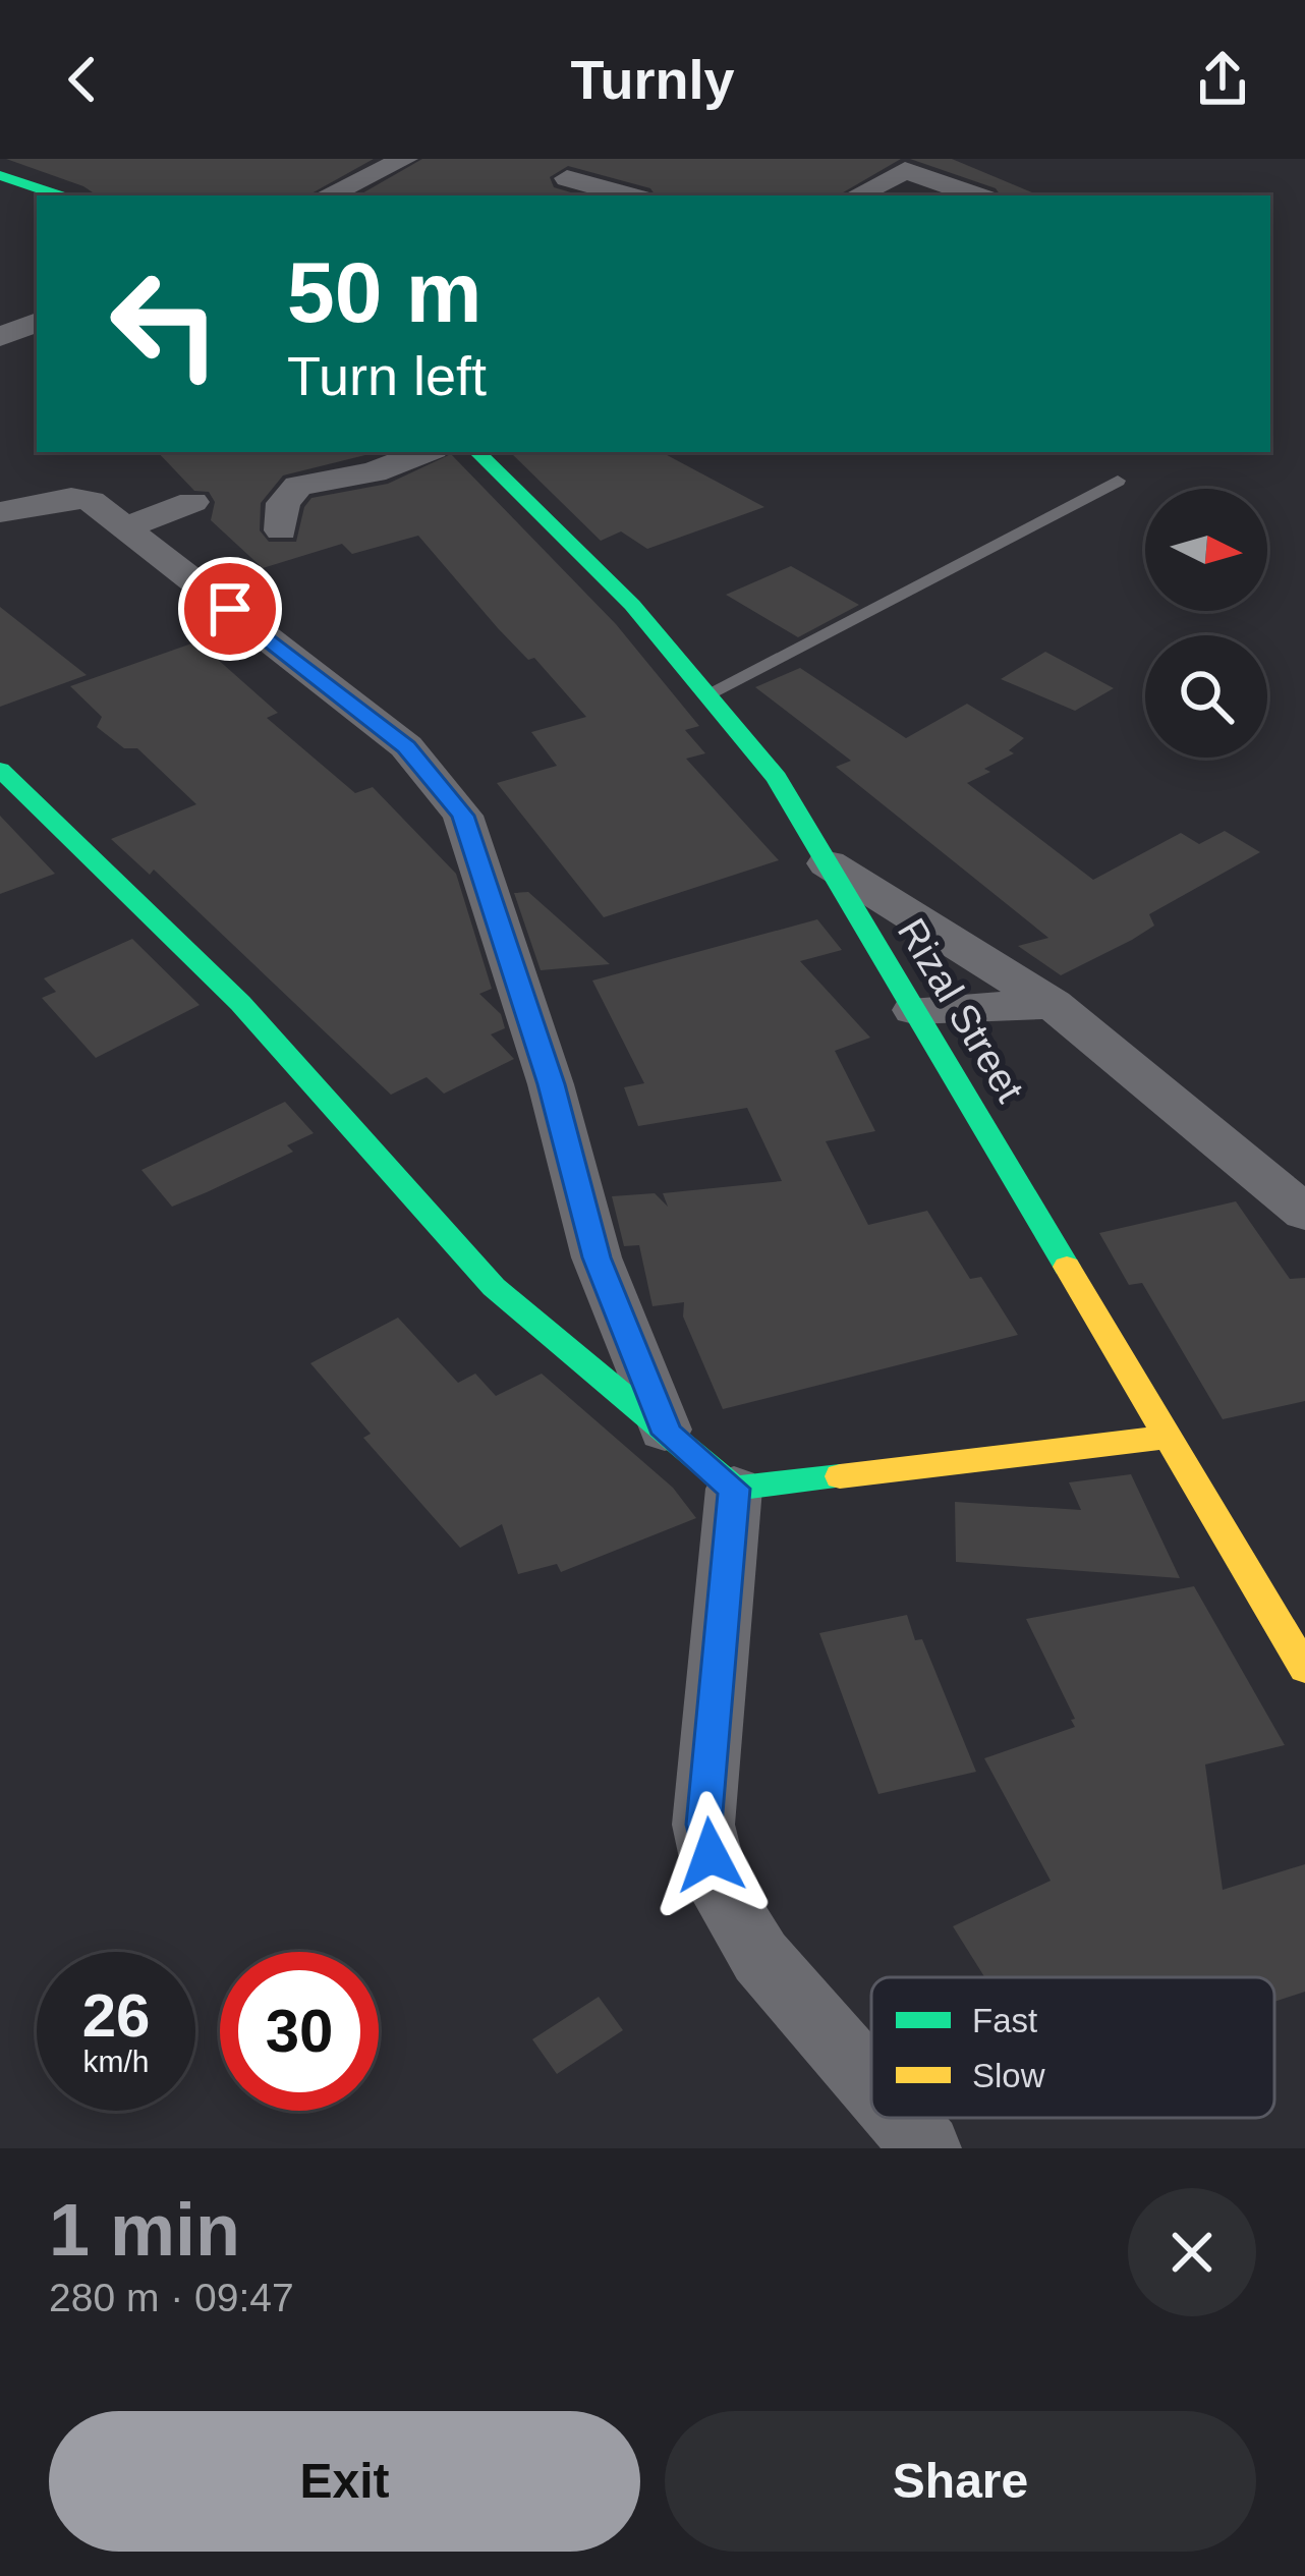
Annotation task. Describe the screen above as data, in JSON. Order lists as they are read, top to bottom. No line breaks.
{"streets":{"street":["Rizal Street"]},"legend":["Fast","Slow"],"north":"right","page":{"header":"Turnly","turn":["50 m","Turn left"],"speed":"26 km/h","limit":"30","heading":["1 min","280 m · 09:47"],"buttons":["Exit","Share"]}}
